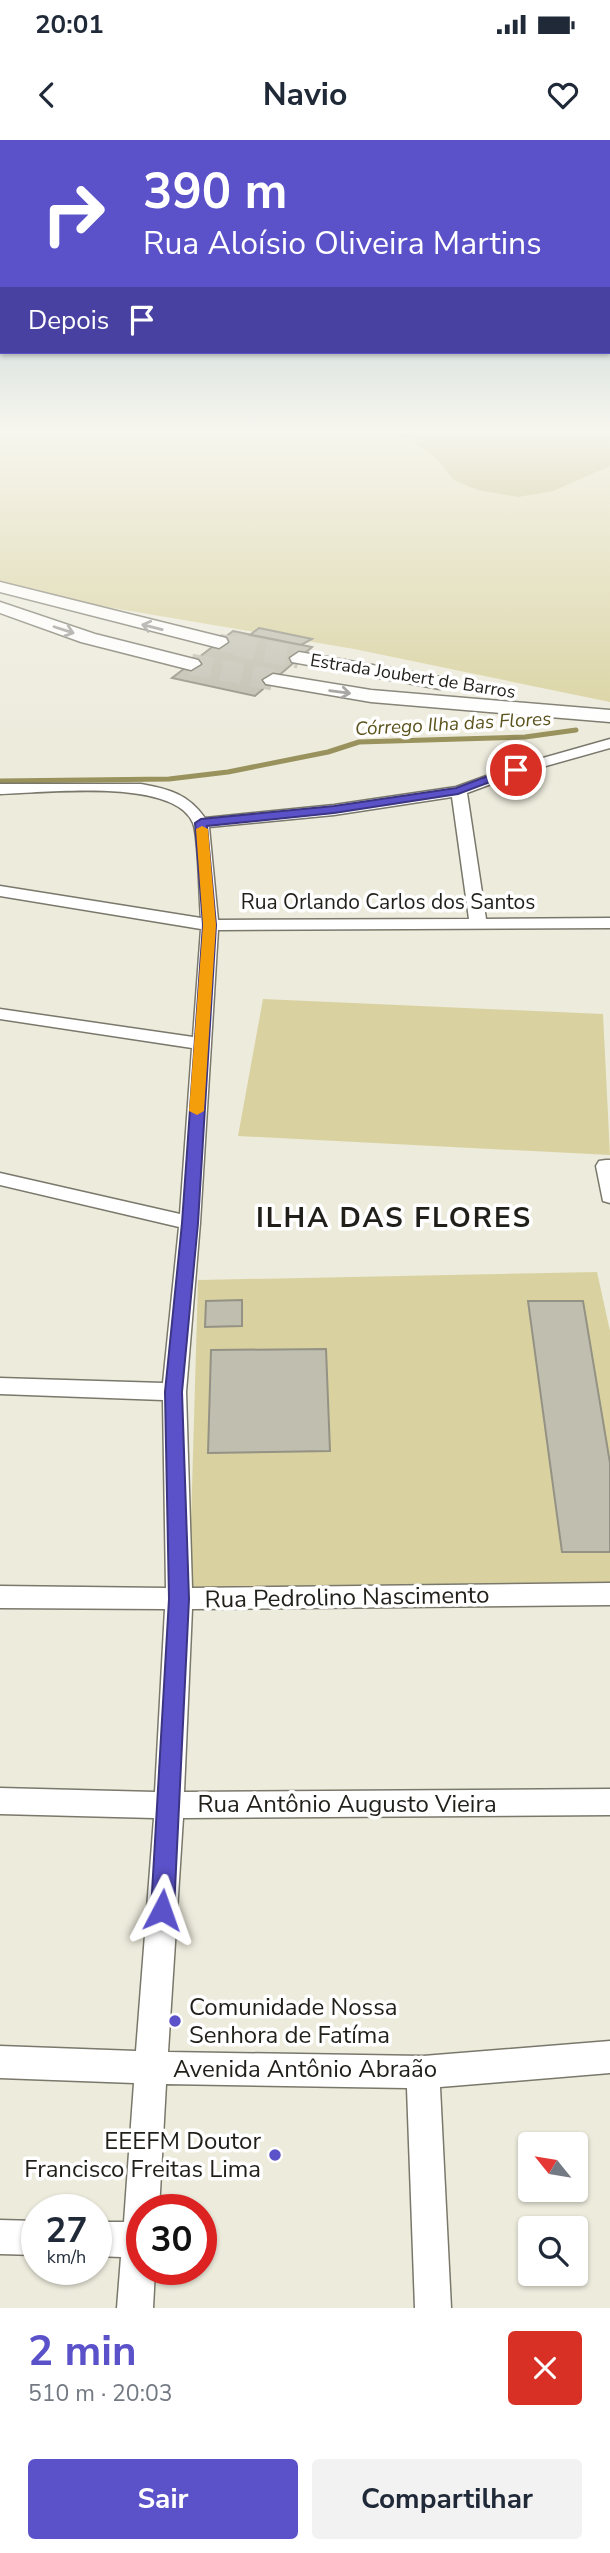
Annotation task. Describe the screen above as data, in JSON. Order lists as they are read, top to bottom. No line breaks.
{"streets":{"main road":["Estrada Joubert de Barros"],"street":["Rua Orlando Carlos dos Santos","Rua Pedrolino Nascimento","Rua Antônio Augusto Vieira","Avenida Antônio Abraão"]},"districts":["ILHA DAS FLORES"],"water":["Córrego Ilha das Flores"],"places":["Comunidade Nossa Senhora de Fatíma","EEEFM Doutor Francisco Freitas Lima"],"north":"top left","page":{"status":"20:01","header":"Navio","turn":["390 m","Rua Aloísio Oliveira Martins"],"then":"Depois","speed":"27 km/h","limit":"30","heading":["2 min","510 m · 20:03"],"buttons":["Sair","Compartilhar"]}}
